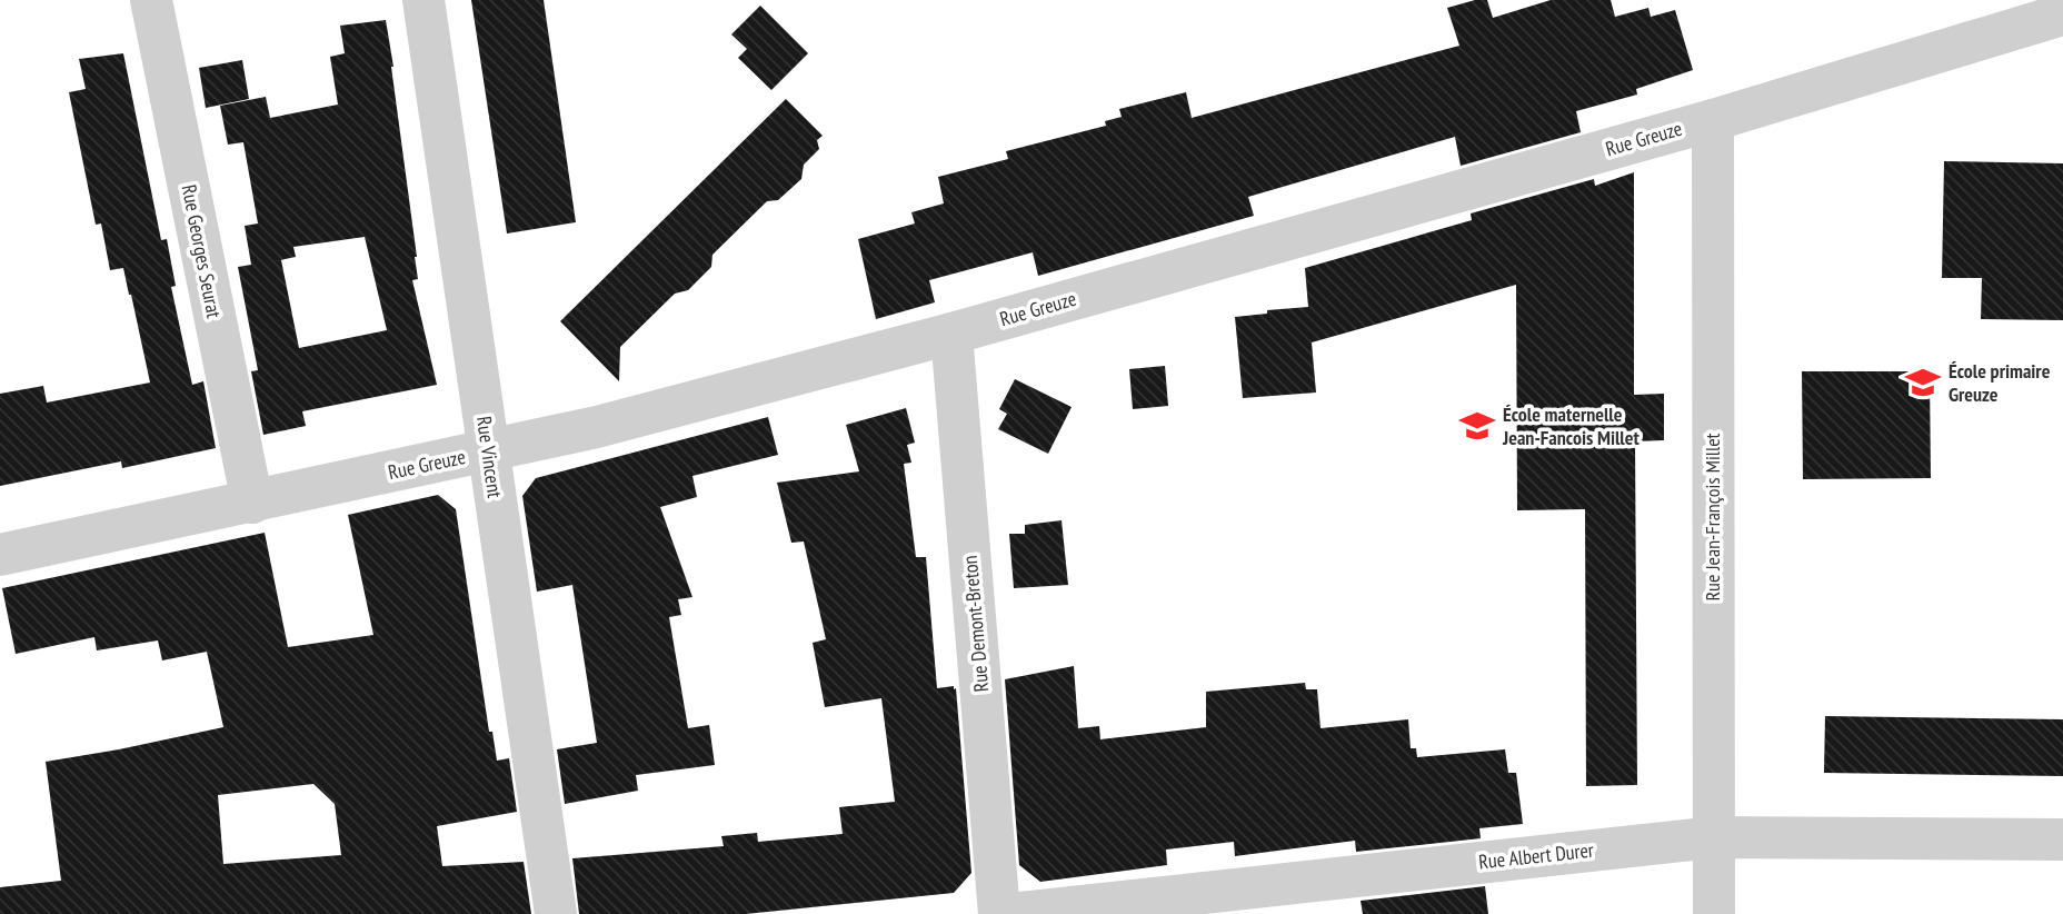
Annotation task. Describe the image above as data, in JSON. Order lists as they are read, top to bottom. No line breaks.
{"streets":{"street":["Rue Greuze","Rue Georges Seurat","Rue Vincent","Rue Jean-François Millet","Rue Demont-Breton","Rue Albert Durer"]},"crossings":[["Rue Greuze","Rue Georges Seurat"],["Rue Greuze","Rue Vincent"],["Rue Greuze","Rue Jean-François Millet"],["Rue Greuze","Rue Demont-Breton"],["Rue Jean-François Millet","Rue Albert Durer"]],"places":{"school or university":["École primaire Greuze","École maternelle Jean-Fancois Millet"]}}
